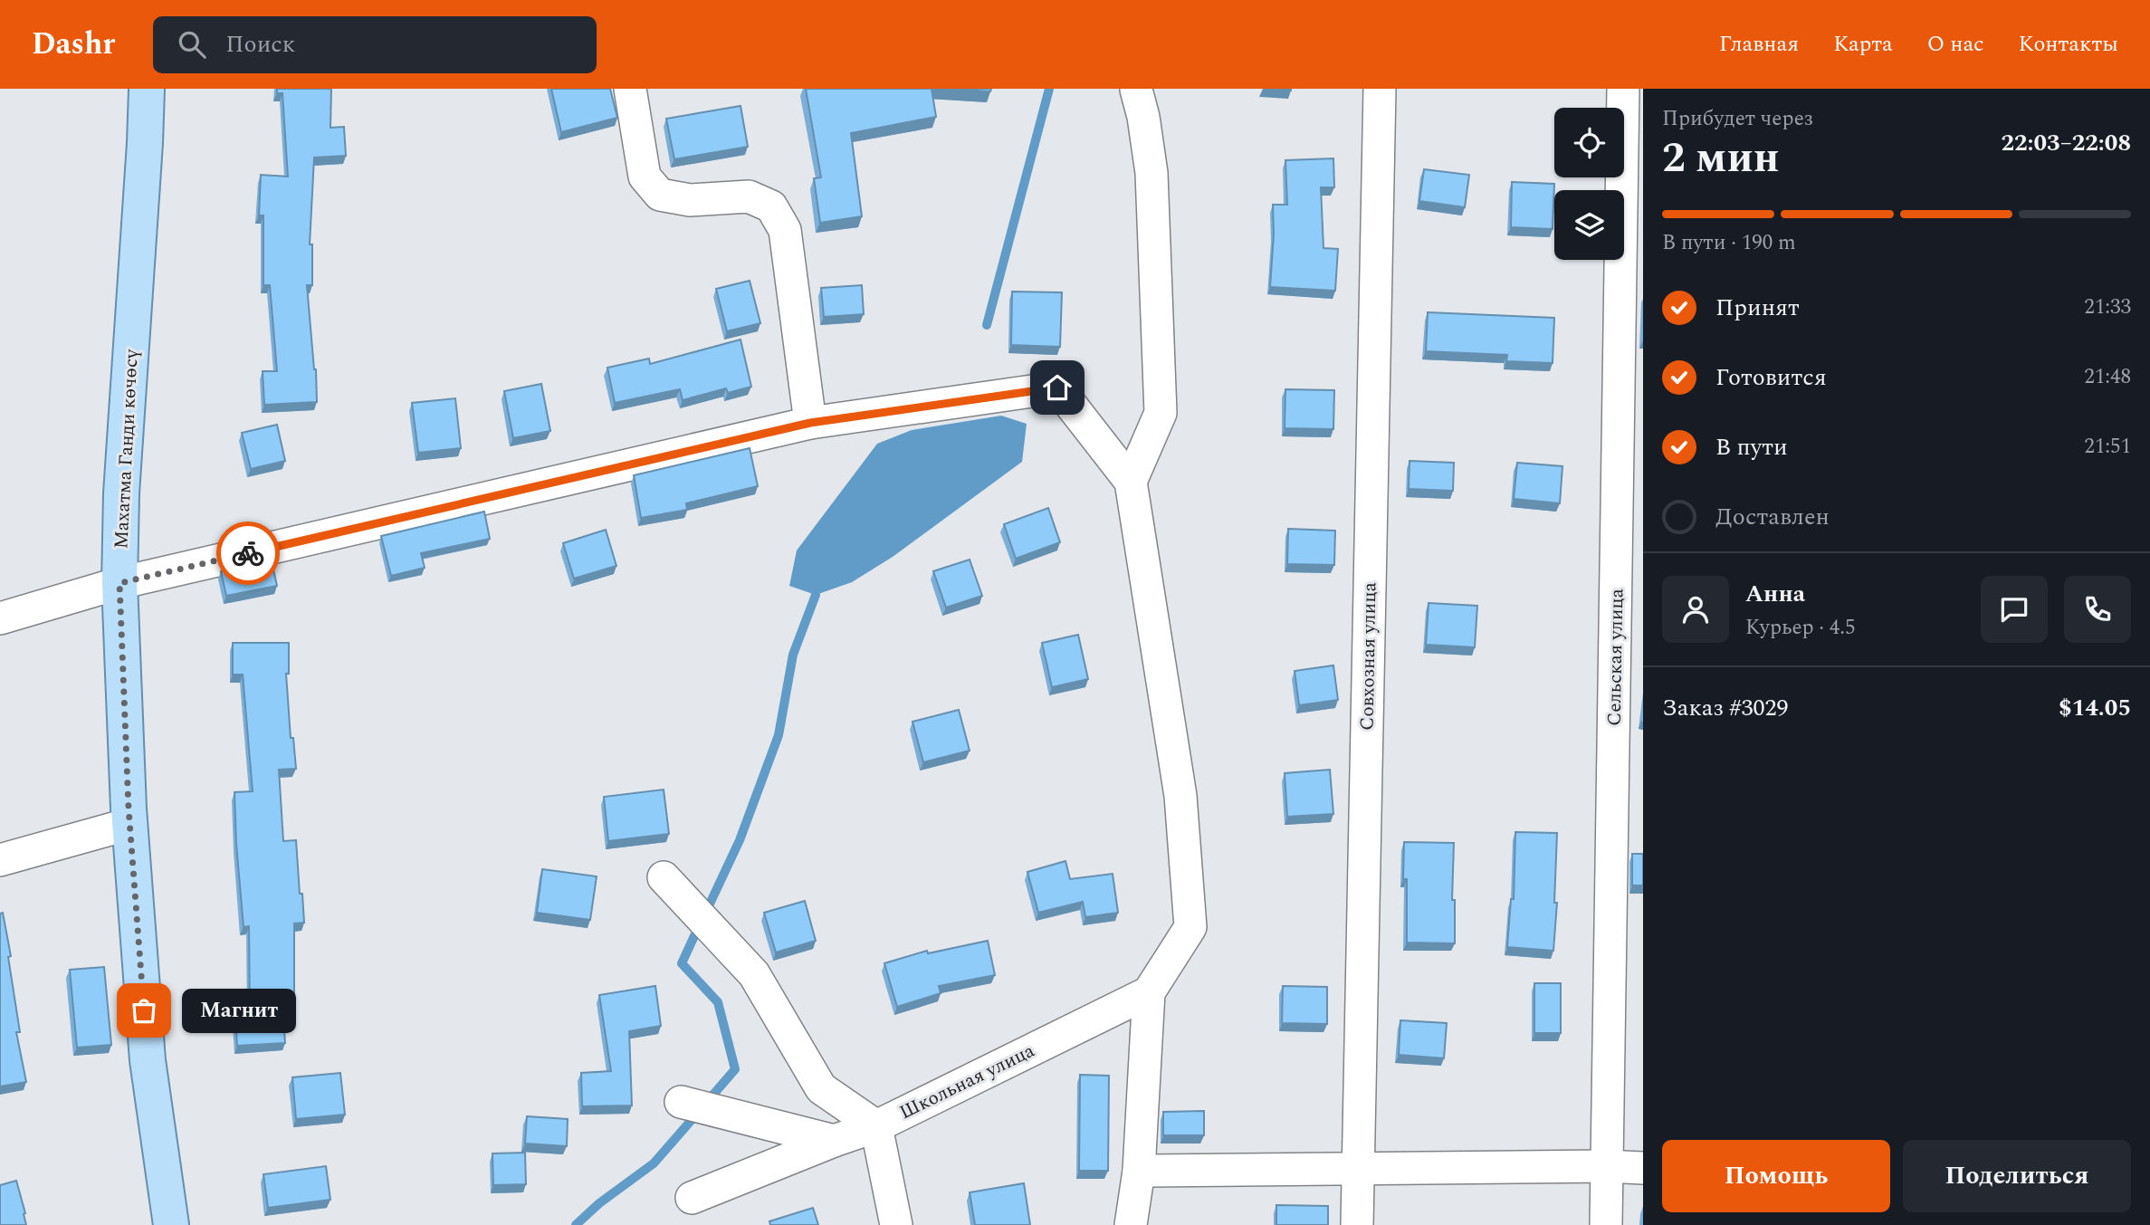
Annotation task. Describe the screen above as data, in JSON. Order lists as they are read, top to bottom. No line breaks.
{"streets":{"main road":["Махатма Ганди көчөсү"],"street":["Совхозная улица","Сельская улица","Школьная улица"]},"places":["Магнит"],"page":{"header":"Dashr","search":"Поиск","nav":["Главная","Карта","О нас","Контакты"],"heading":["2 мин","Прибудет через","22:03–22:08"],"panel":["Анна","Курьер · 4.5","Заказ #3029","$14.05"],"bar":"В пути · 190 m","list":[["Принят","21:33"],["Готовится","21:48"],["В пути","21:51"],"Доставлен"],"bubble":"Магнит","buttons":["Помощь","Поделиться"]}}
